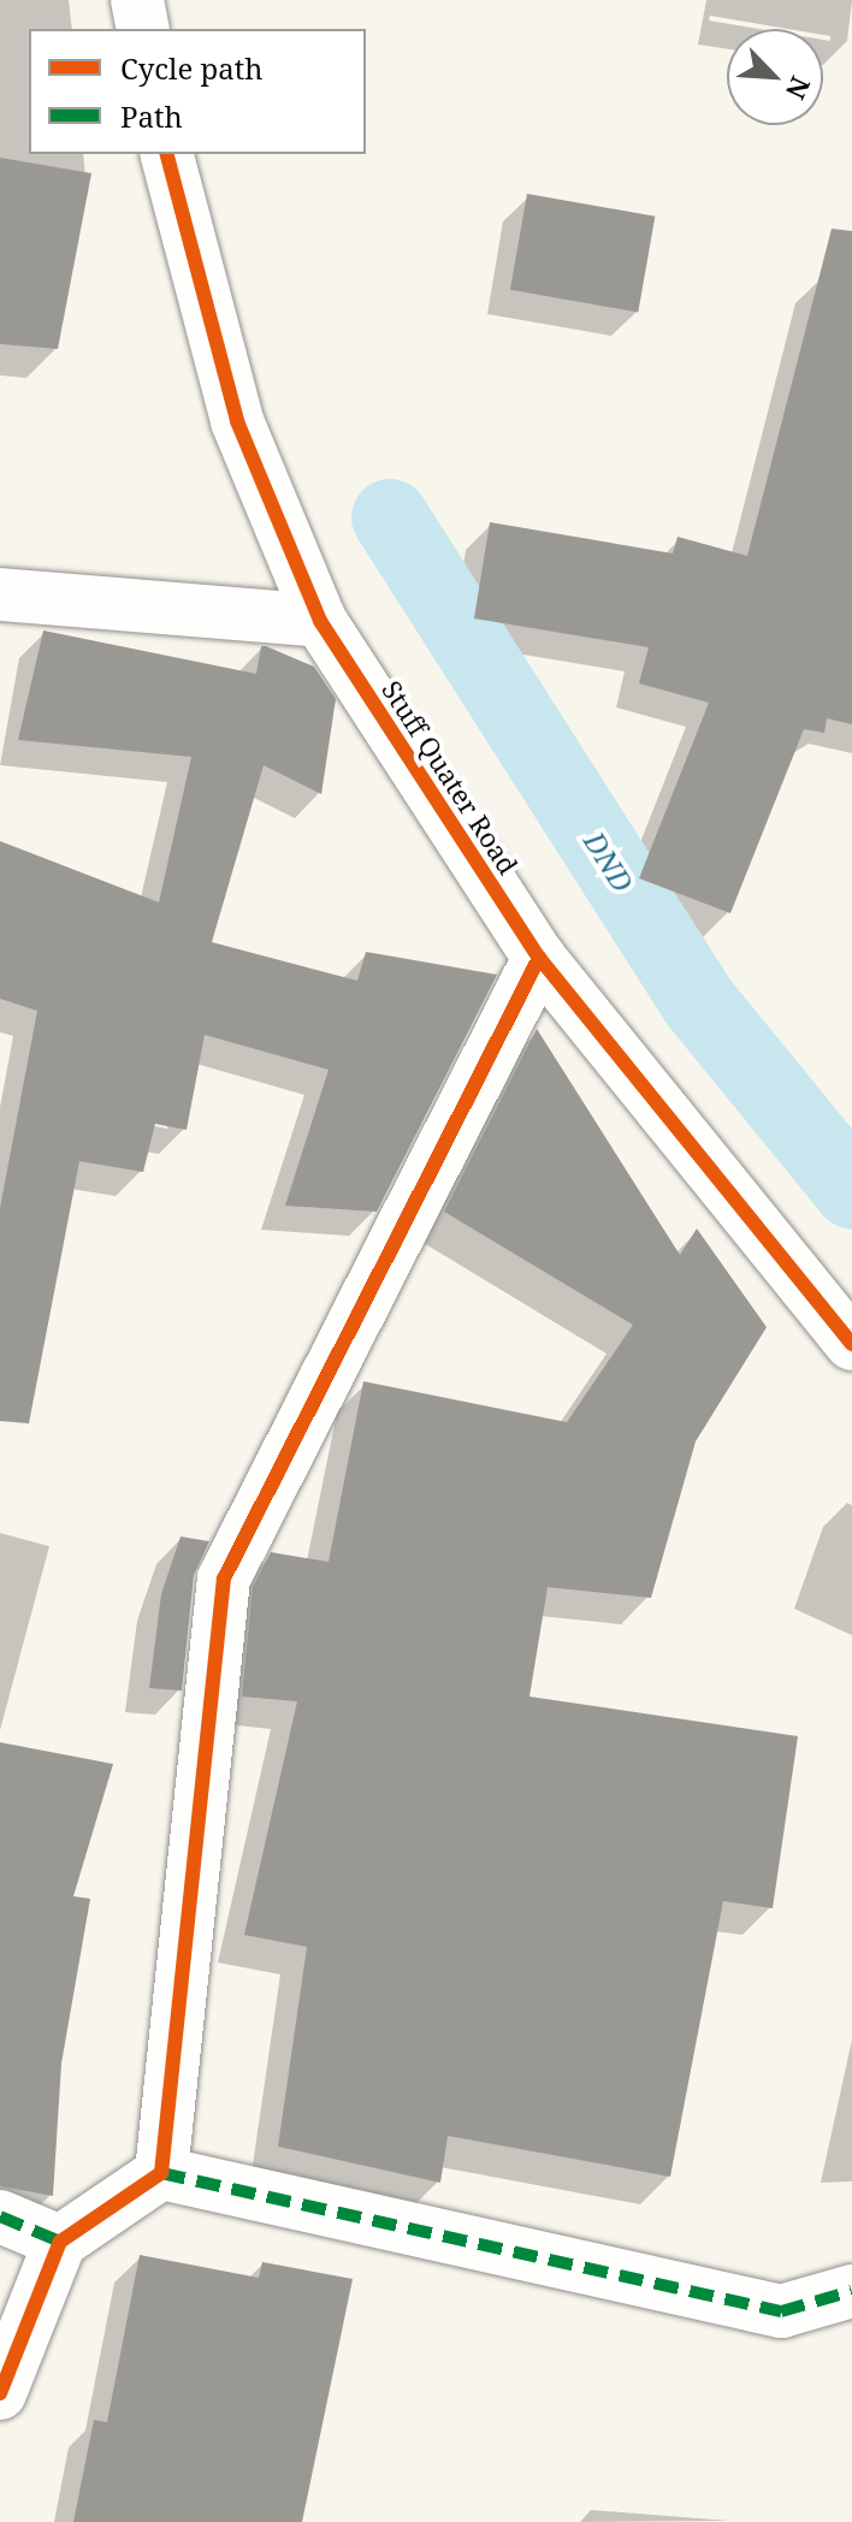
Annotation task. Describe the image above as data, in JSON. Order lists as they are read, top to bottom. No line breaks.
{"streets":{"street":["Stuff Quater Road"]},"water":["DND"],"legend":["Cycle path","Path"],"north":"bottom right"}
